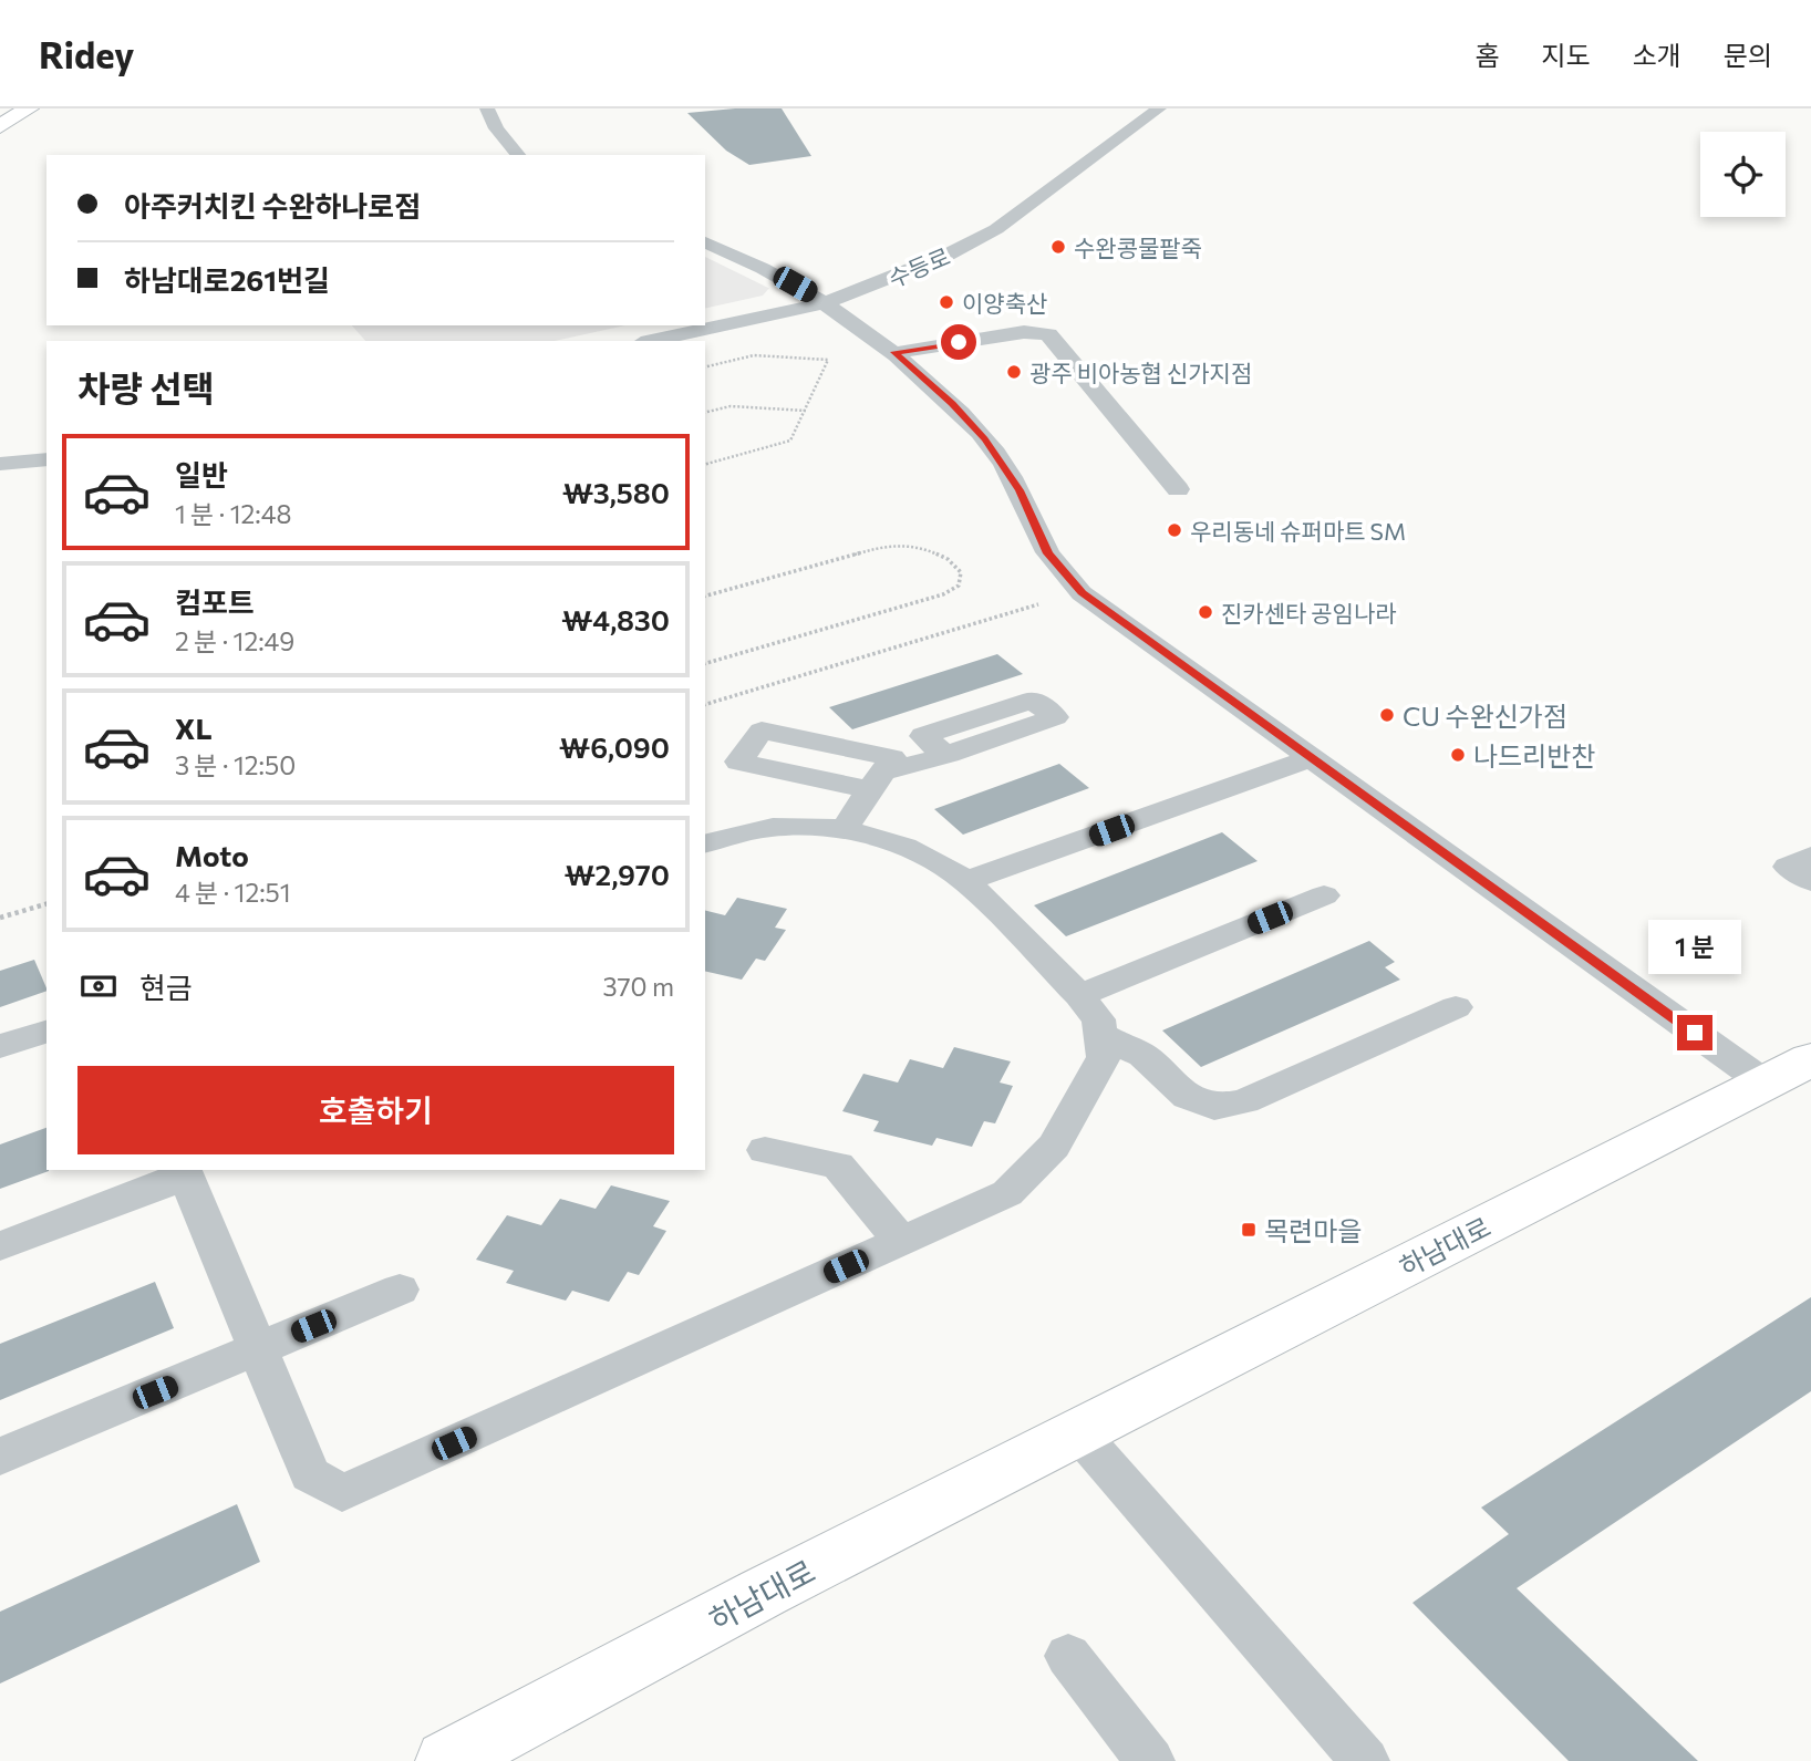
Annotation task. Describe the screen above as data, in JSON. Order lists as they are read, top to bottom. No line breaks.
{"streets":{"main road":["하남대로"],"street":["수등로"]},"places":{"other":["수완콩물팥죽","이양축산","광주 비아농협 신가지점","우리동네 슈퍼마트 SM","진카센타 공임나라","CU 수완신가점","나드리반찬"],"transit":["목련마을"]},"page":{"header":"Ridey","nav":["홈","지도","소개","문의"],"banner":["아주커치킨 수완하나로점","하남대로261번길"],"heading":"차량 선택","list":[{"name":"일반","note":"1 분 · 12:48","value":"₩3,580"},{"name":"컴포트","note":"2 분 · 12:49","value":"₩4,830"},{"name":"XL","note":"3 분 · 12:50","value":"₩6,090"},{"name":"Moto","note":"4 분 · 12:51","value":"₩2,970"}],"bubble":"1 분","pay":["현금","370 m"],"buttons":"호출하기"}}
